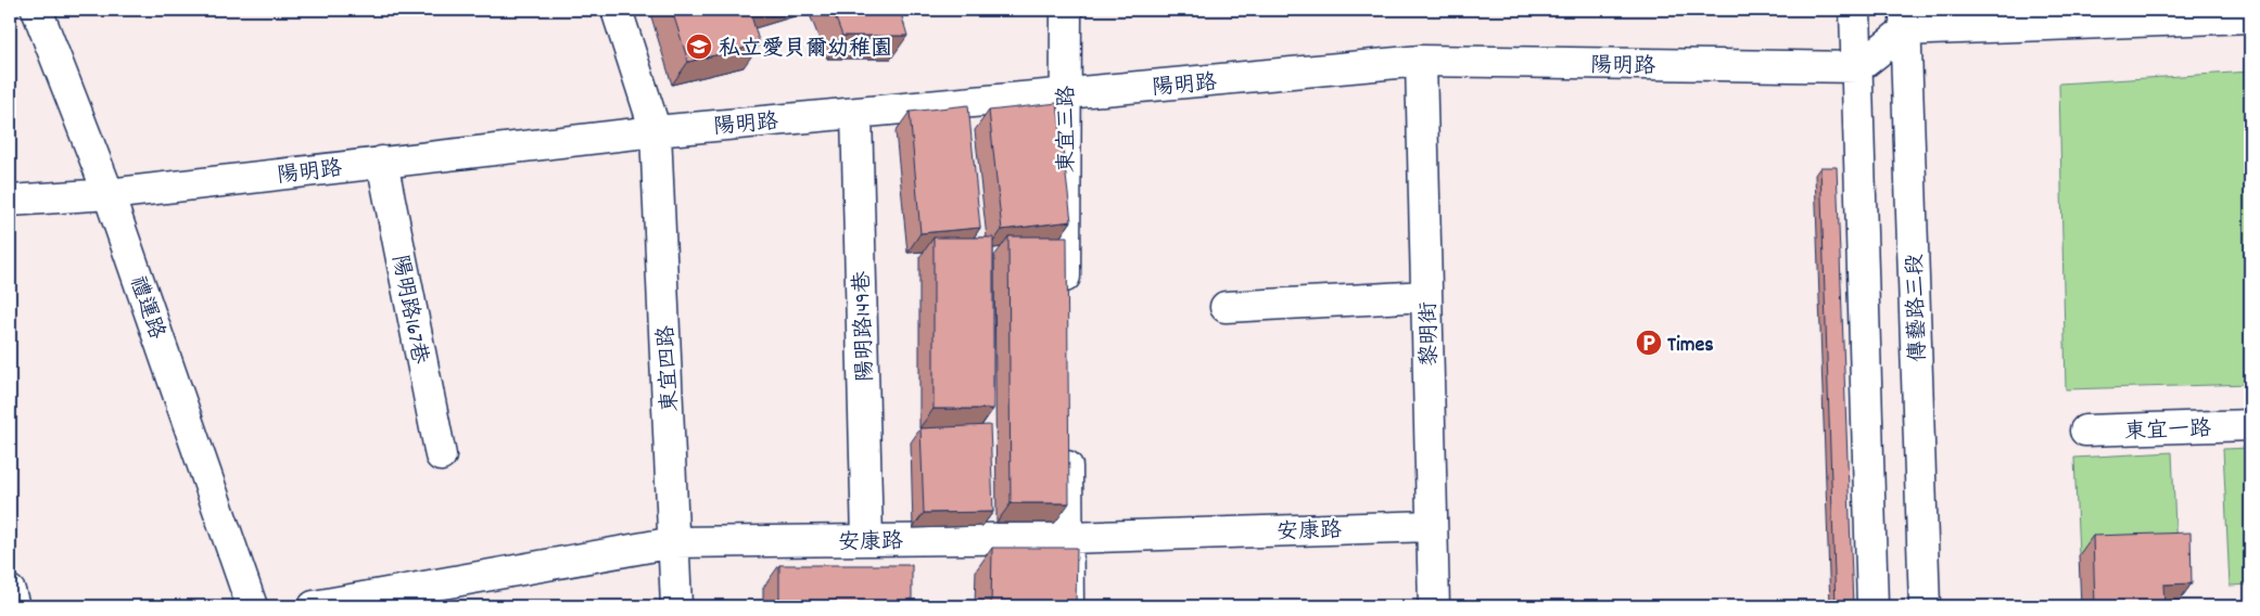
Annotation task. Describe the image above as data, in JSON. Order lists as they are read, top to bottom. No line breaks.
{"streets":{"street":["陽明路","東宜三路","禮運路","傳藝路三段","陽明路167巷","陽明路149巷","黎明街","東宜四路","東宜一路","安康路"]},"crossings":[["陽明路","東宜三路"],["陽明路","禮運路"],["陽明路","陽明路167巷"],["陽明路","陽明路149巷"],["陽明路","黎明街"],["陽明路","東宜四路"],["陽明路149巷","安康路"],["黎明街","安康路"],["東宜四路","安康路"]],"places":{"school or university":["私立愛貝爾幼稚園"],"parking":["Times"]}}
